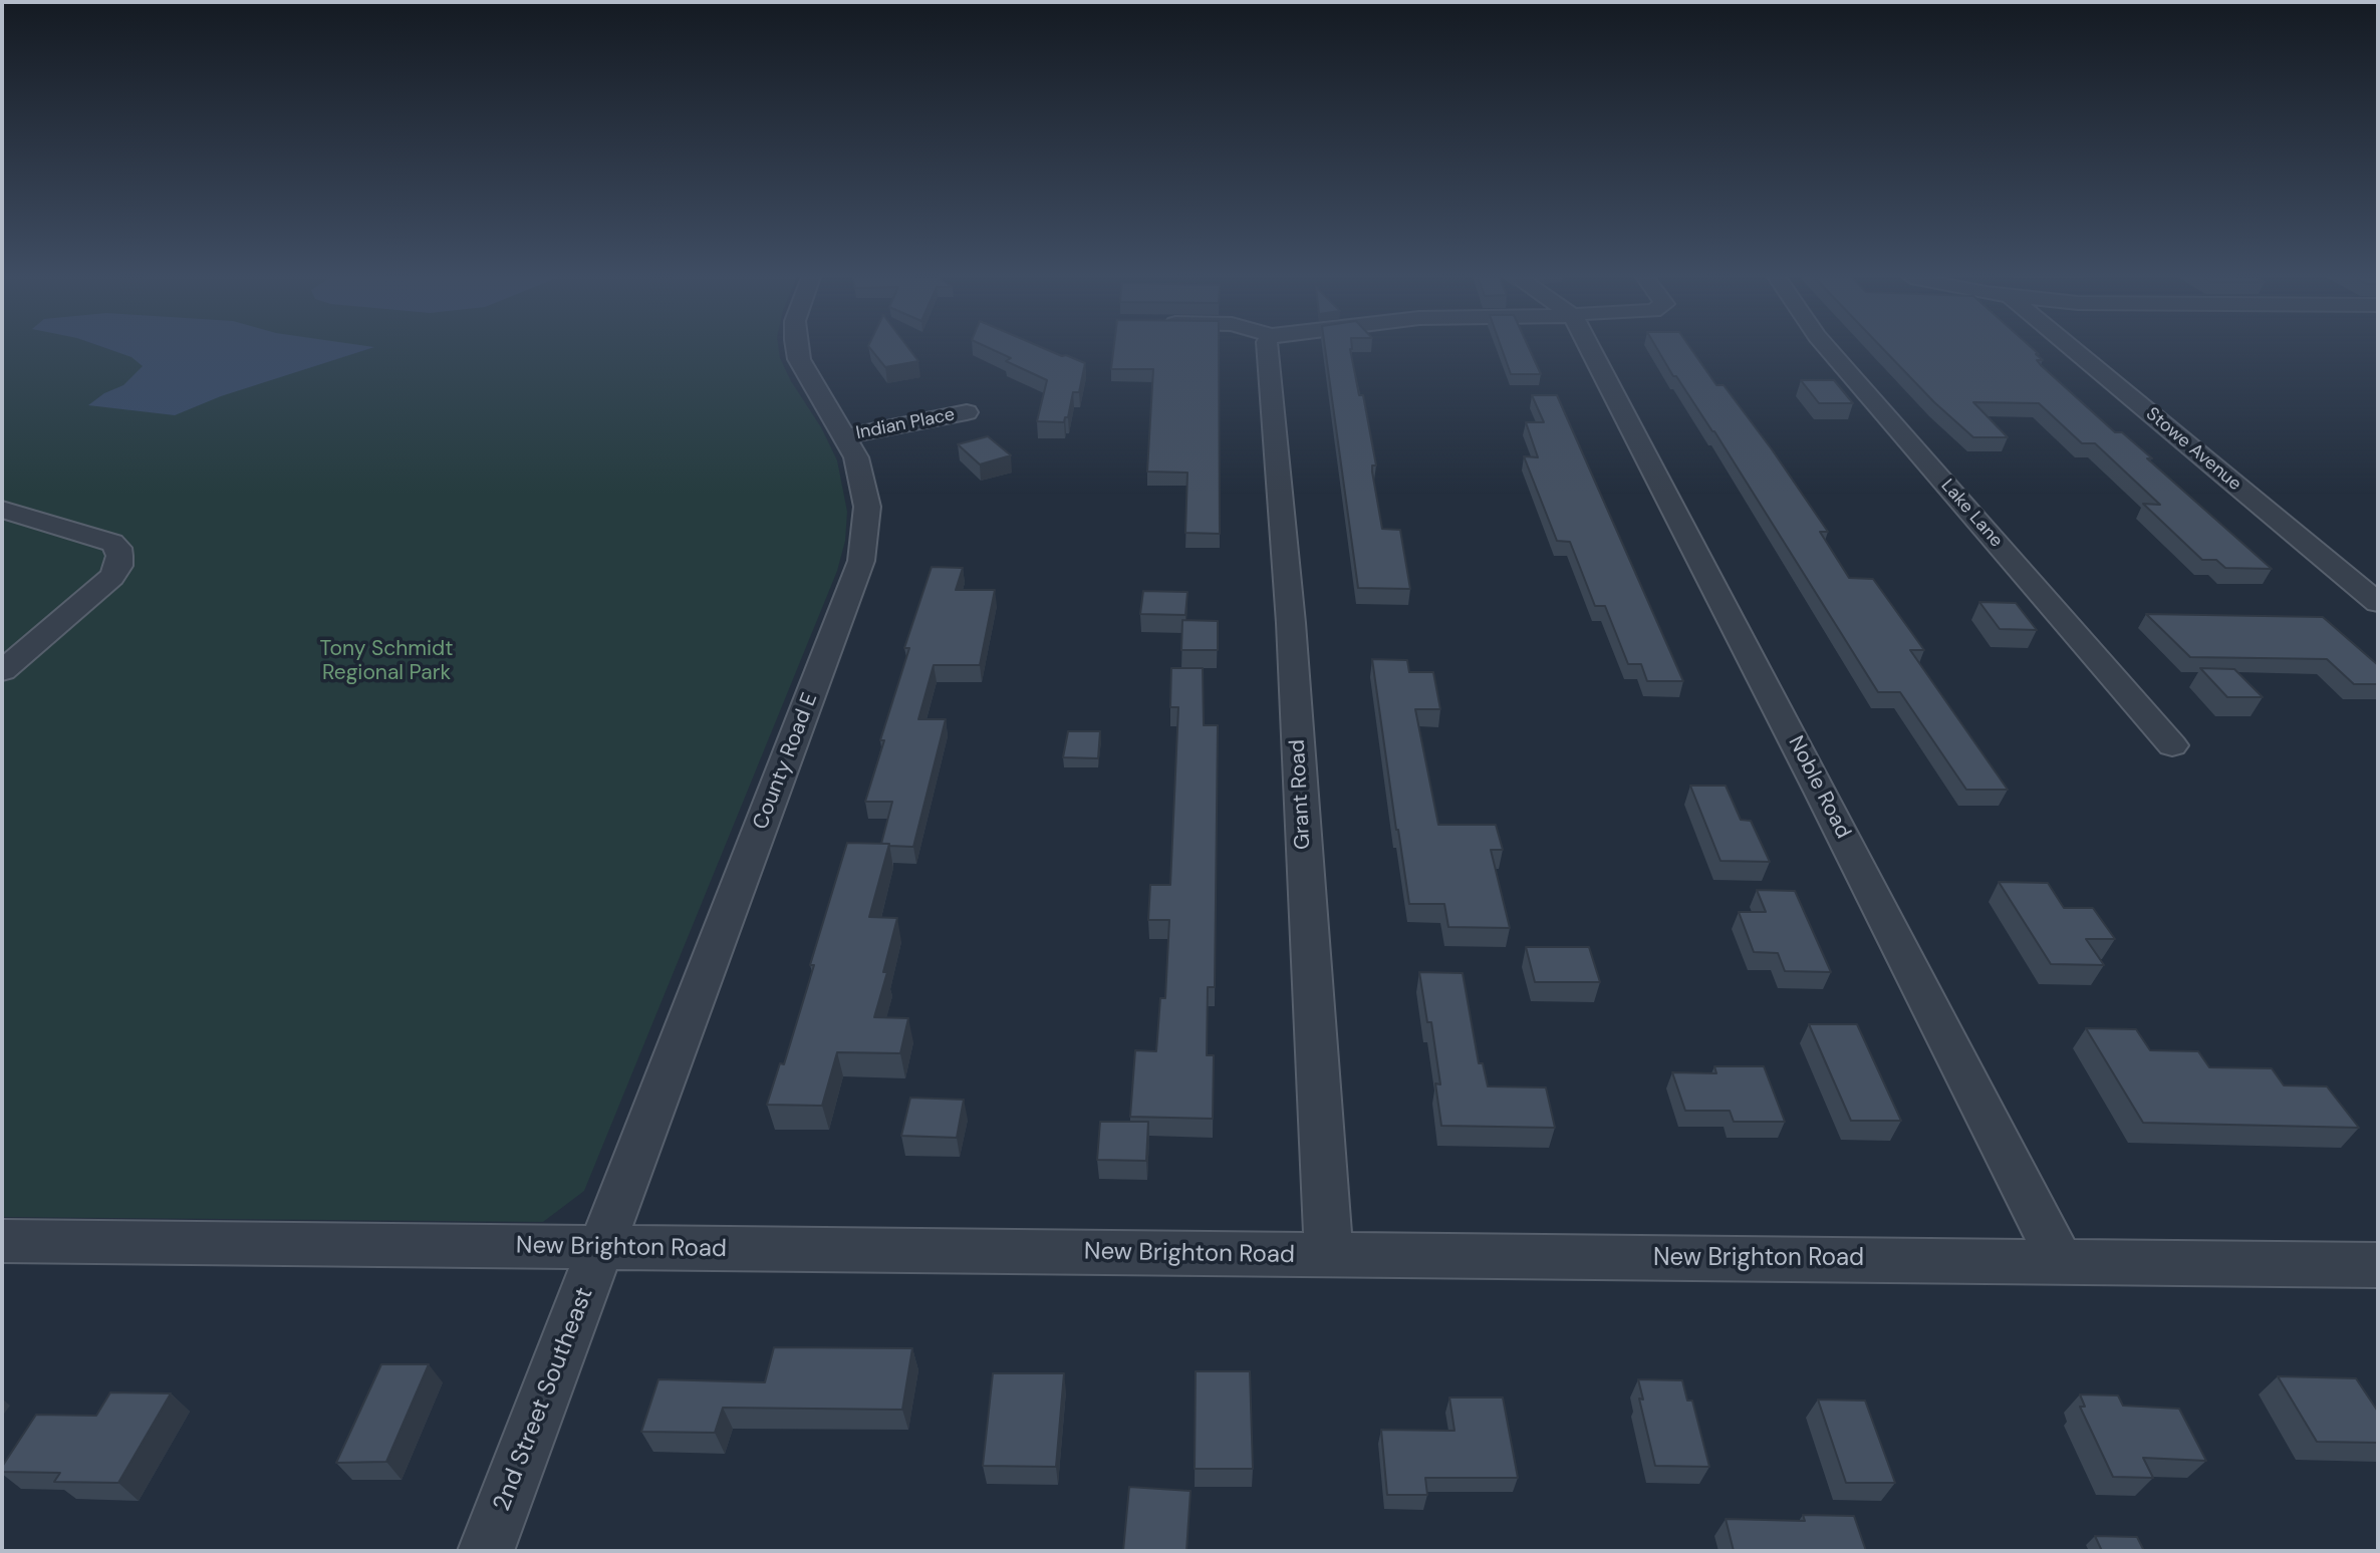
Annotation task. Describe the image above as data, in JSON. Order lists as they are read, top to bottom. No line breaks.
{"streets":{"street":["Indian Place","Stowe Avenue","Lake Lane","County Road E","Noble Road","Grant Road","New Brighton Road","2nd Street Southeast"]},"crossings":[["Indian Place","County Road E"],["County Road E","New Brighton Road"],["County Road E","2nd Street Southeast"],["Noble Road","New Brighton Road"],["Grant Road","New Brighton Road"],["New Brighton Road","2nd Street Southeast"]],"parks":["Tony Schmidt Regional Park"]}
